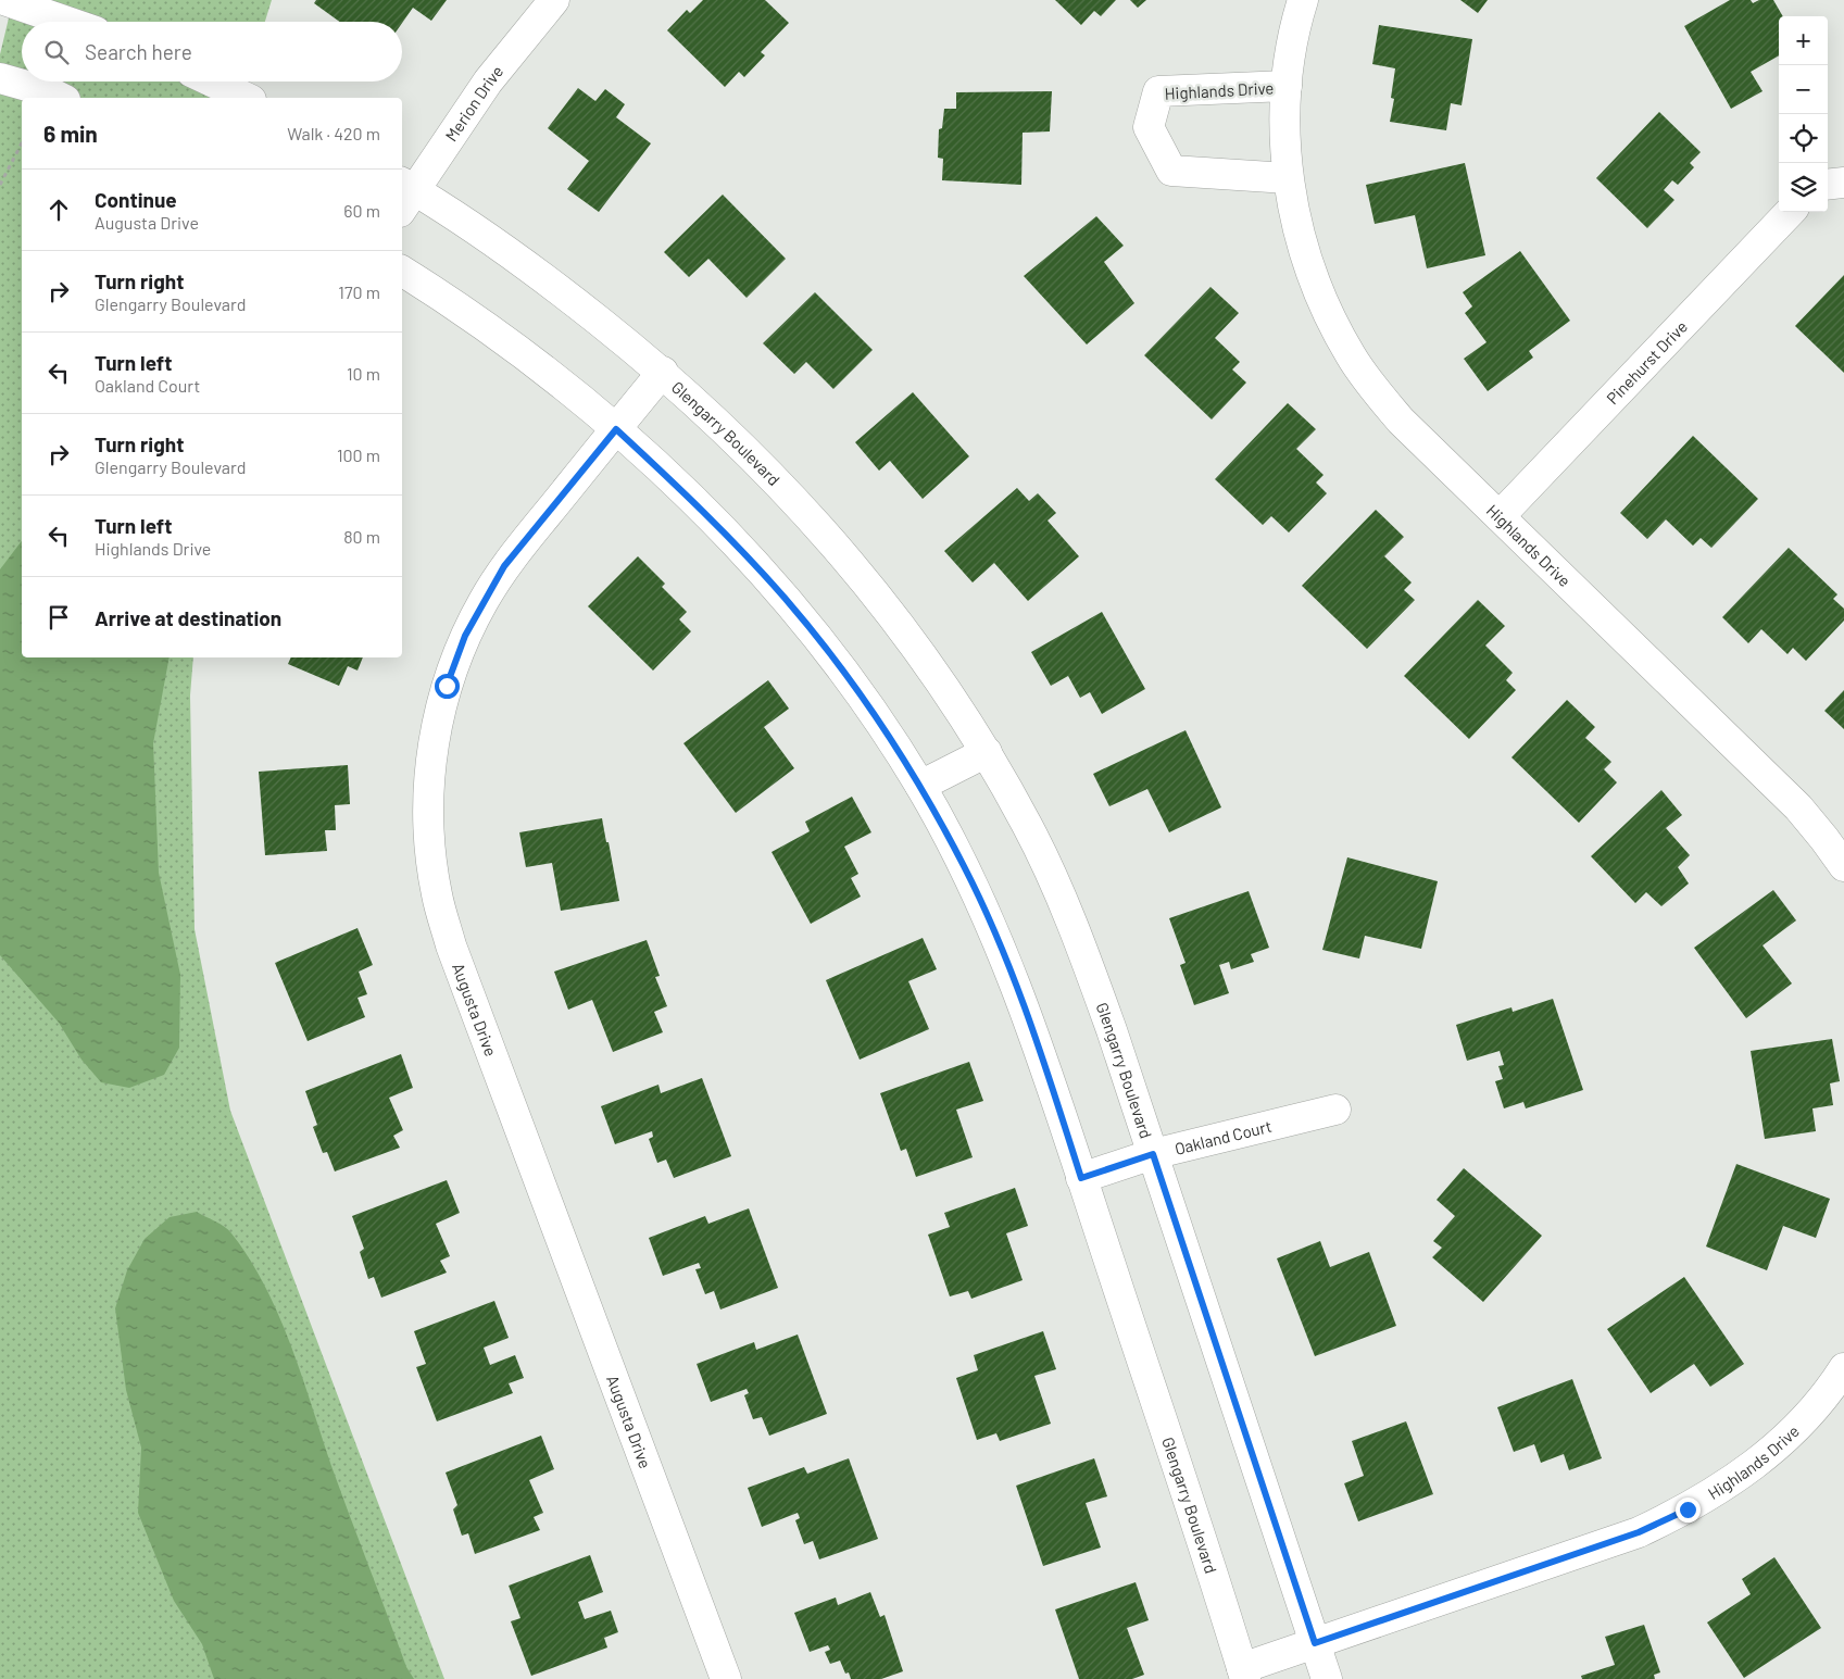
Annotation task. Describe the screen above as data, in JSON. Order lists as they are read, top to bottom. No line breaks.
{"streets":{"street":["Highlands Drive","Merion Drive","Pinehurst Drive","Glengarry Boulevard","Augusta Drive","Oakland Court"]},"crossings":[["Highlands Drive","Pinehurst Drive"],["Highlands Drive","Glengarry Boulevard"],["Merion Drive","Glengarry Boulevard"],["Glengarry Boulevard","Augusta Drive"],["Glengarry Boulevard","Oakland Court"]],"page":{"map_buttons":["+","−"],"search":"Search here","heading":["6 min","Walk · 420 m"],"list":[["Continue","Augusta Drive","60 m"],["Turn right","Glengarry Boulevard","170 m"],["Turn left","Oakland Court","10 m"],["Turn right","Glengarry Boulevard","100 m"],["Turn left","Highlands Drive","80 m"],"Arrive at destination"]}}
